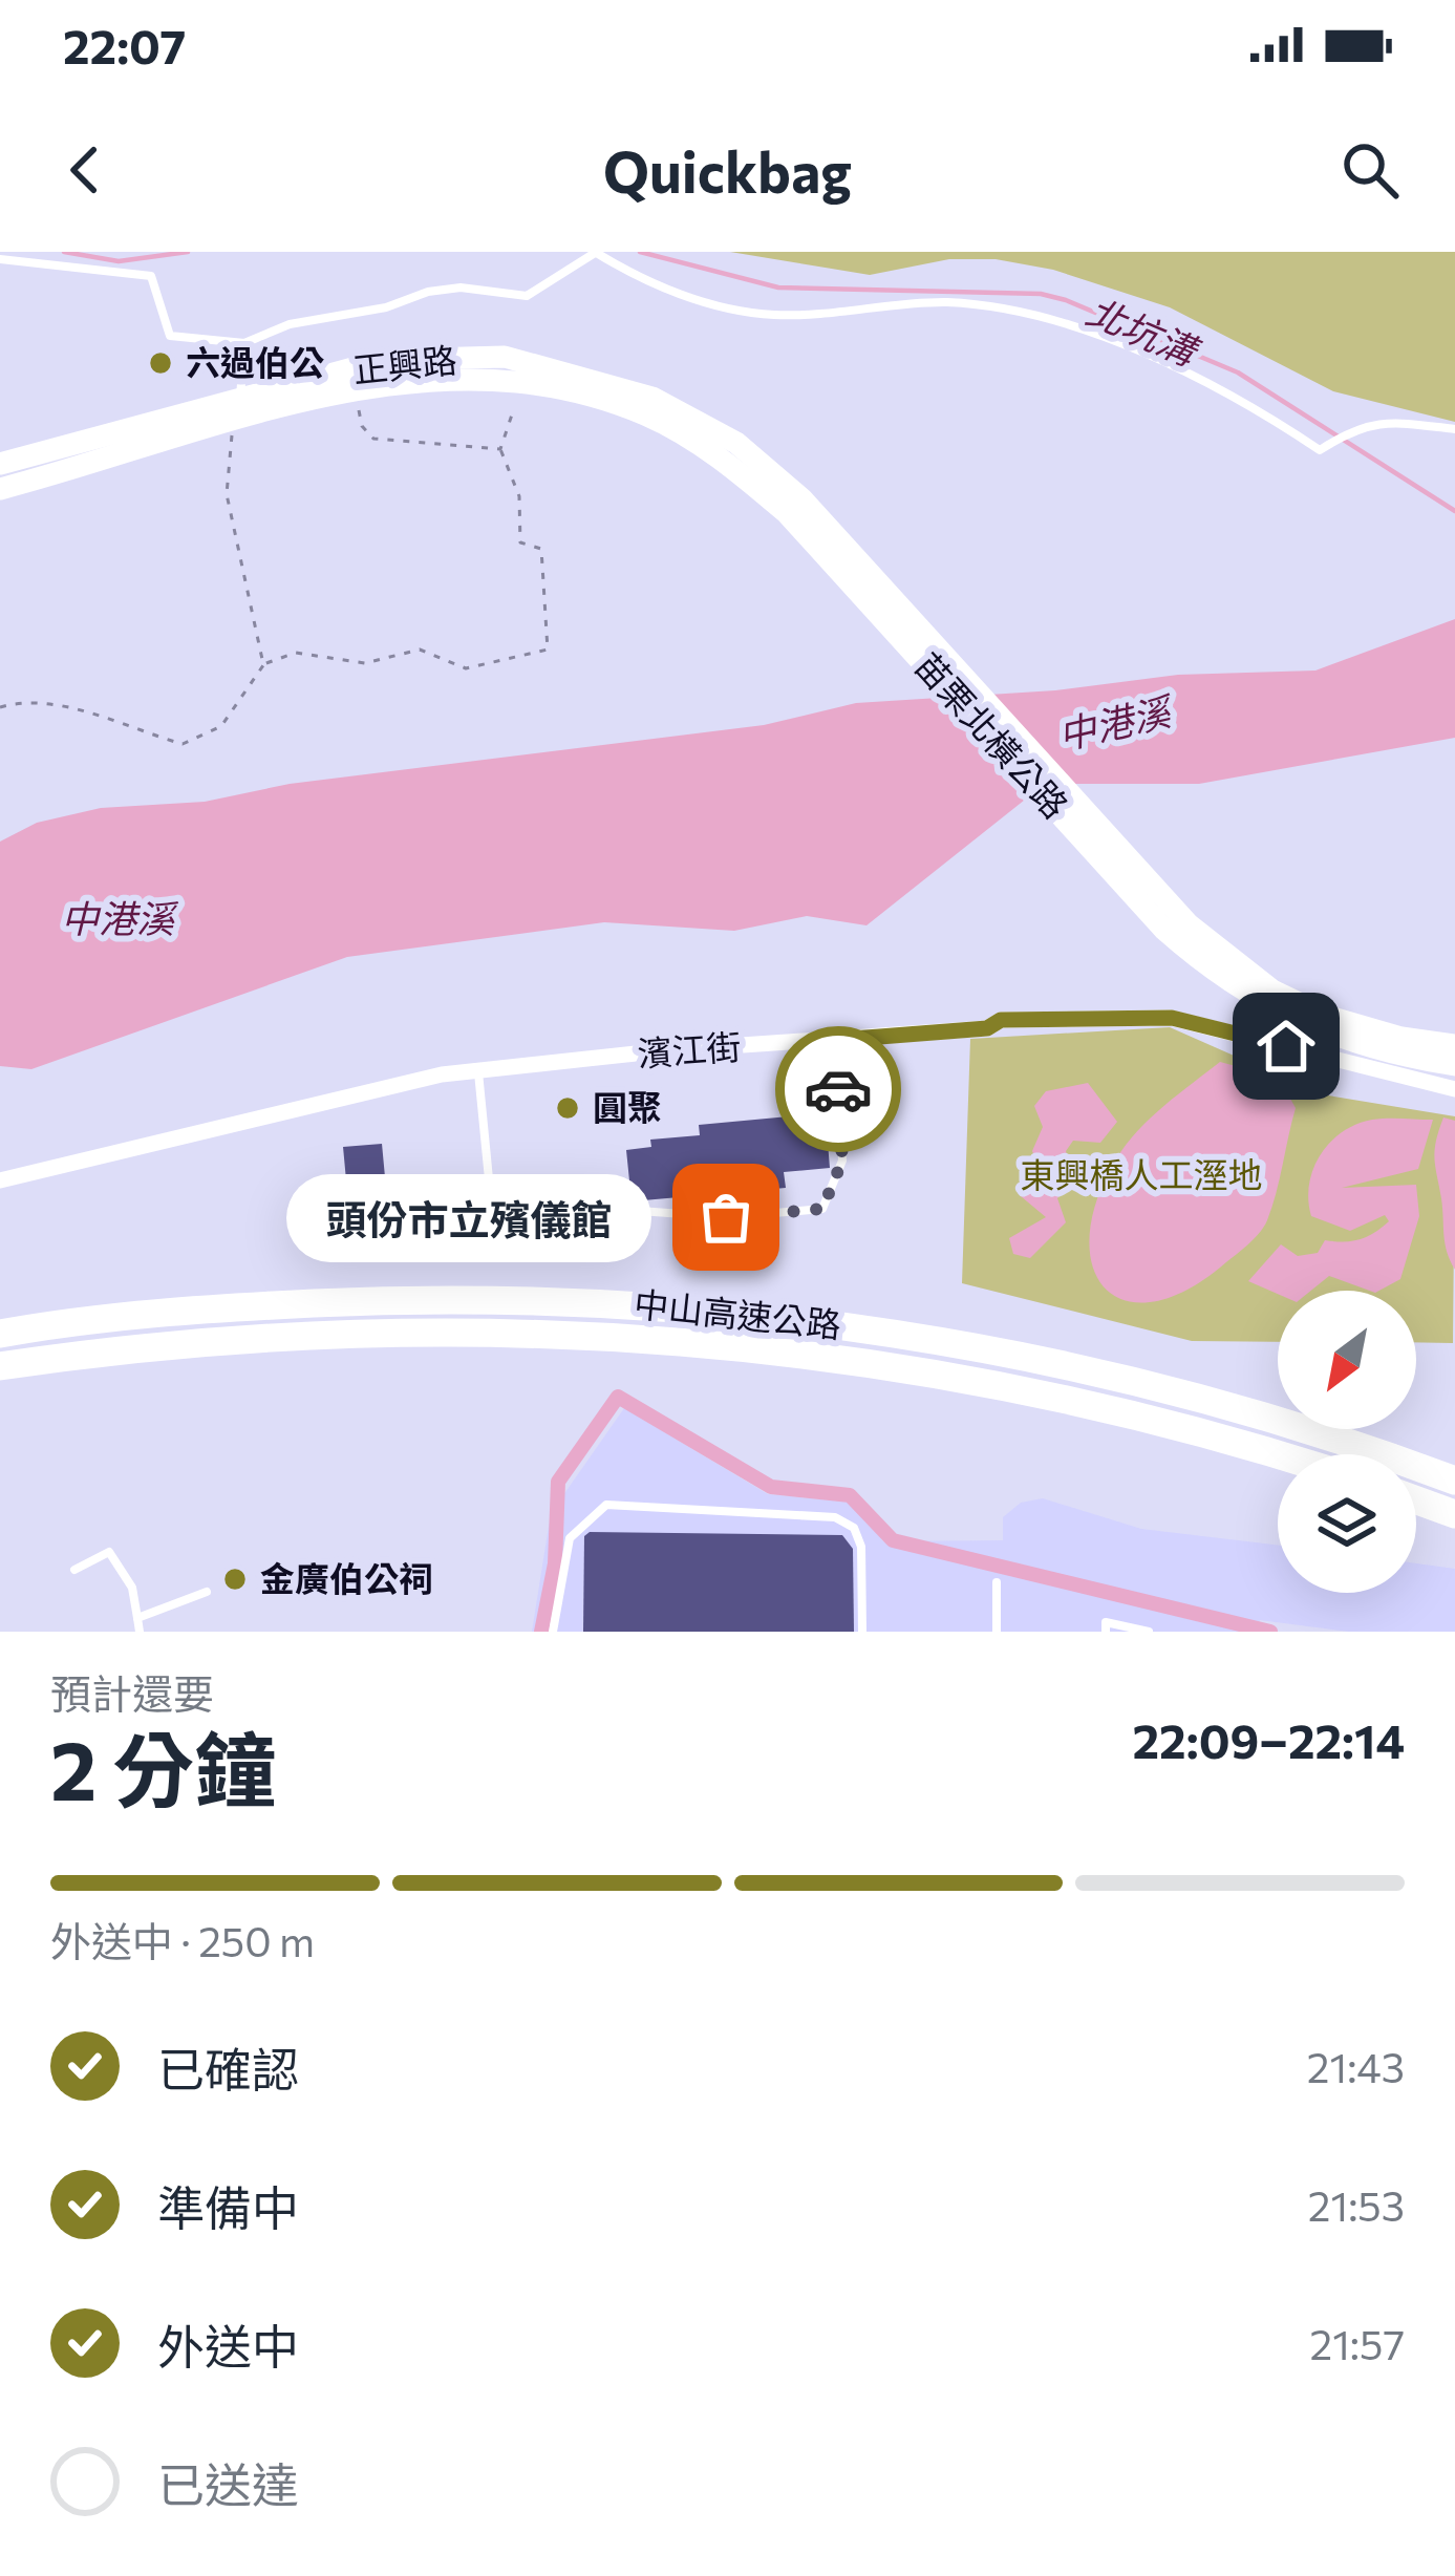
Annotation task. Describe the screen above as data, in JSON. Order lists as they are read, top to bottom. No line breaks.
{"streets":{"highway":["中山高速公路"],"main road":["正興路","苗栗北橫公路"],"street":["濱江街"]},"crossings":[["正興路","苗栗北橫公路"]],"water":["北坑溝","中港溪"],"parks":["東興橋人工溼地"],"places":["六過伯公","圓聚","頭份市立殯儀館","金廣伯公祠"],"north":"bottom left","page":{"status":"22:07","header":"Quickbag","bubble":"頭份市立殯儀館","heading":["2 分鐘","預計還要","22:09–22:14"],"bar":"外送中 · 250 m","list":[["已確認","21:43"],["準備中","21:53"],["外送中","21:57"],"已送達"]}}
